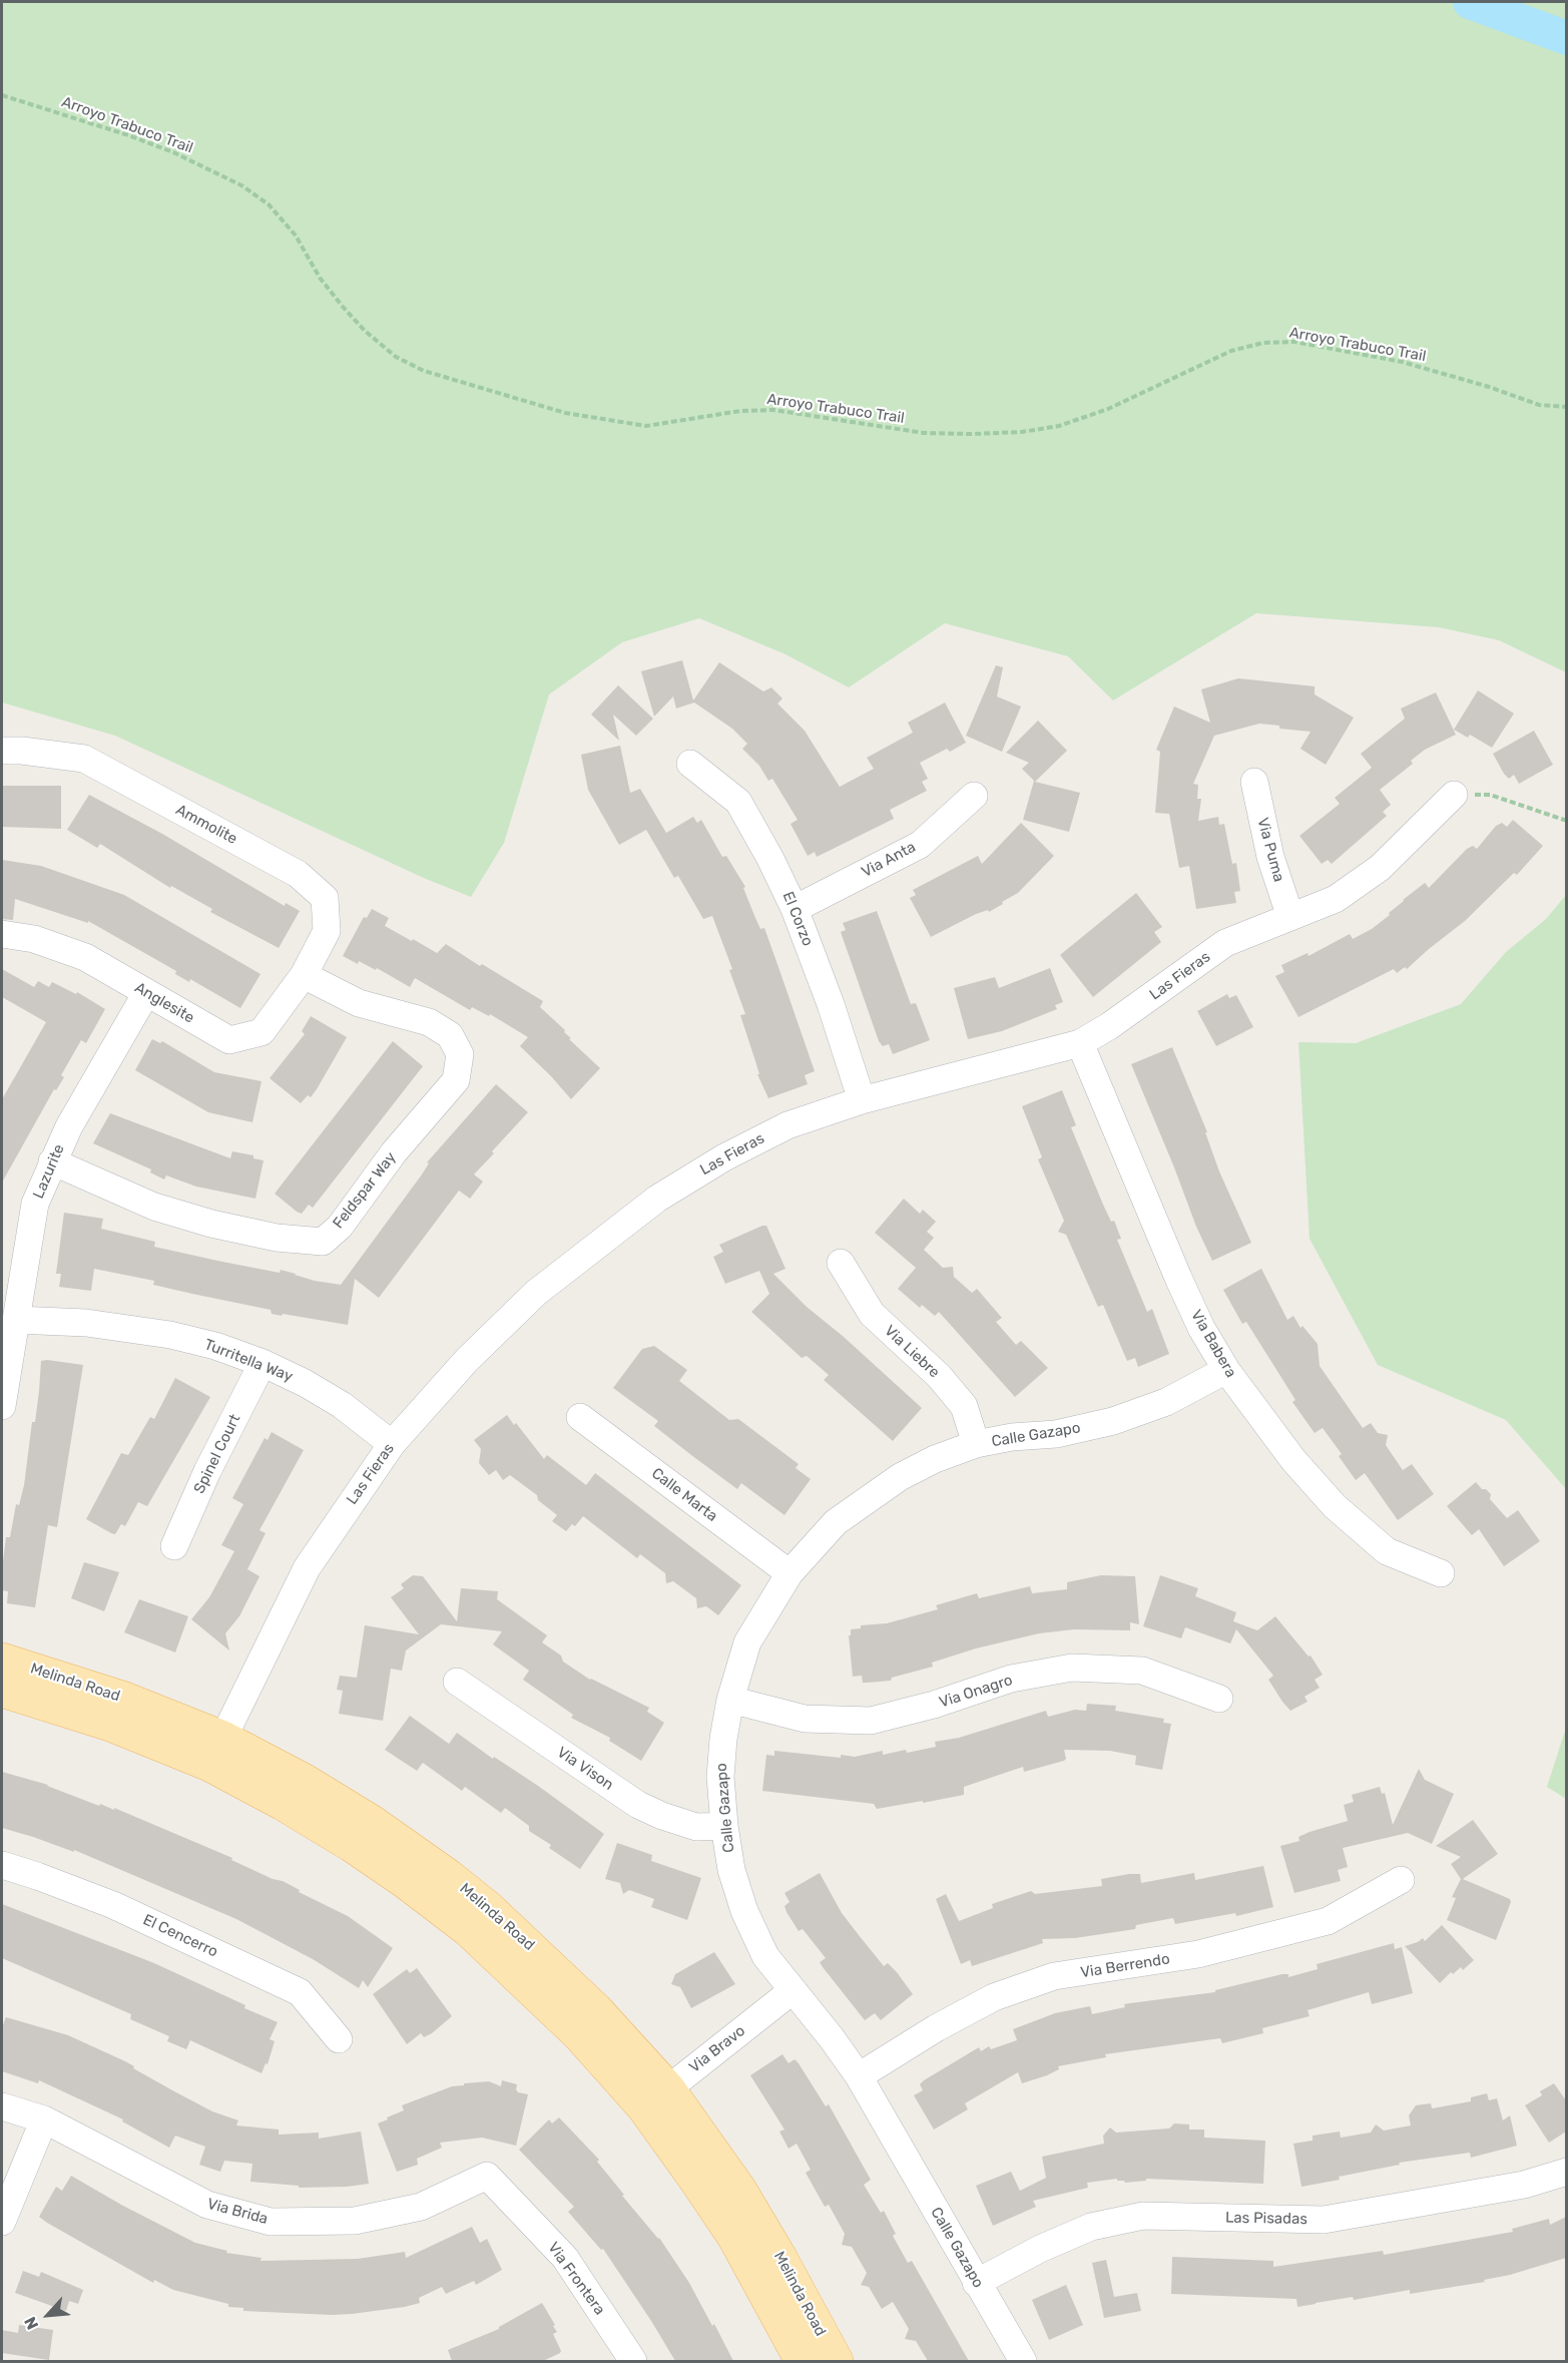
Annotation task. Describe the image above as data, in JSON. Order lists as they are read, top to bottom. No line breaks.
{"streets":{"main road":["Melinda Road"],"street":["Ammolite","Via Puma","Via Anta","El Corzo","Las Fieras","Anglesite","Lazurite","Feldspar Way","Via Babera","Via Liebre","Turritella Way","Calle Gazapo","Spinel Court","Calle Marta","Via Onagro","Via Vison","El Cencerro","Via Berrendo","Via Bravo","Via Brida","Las Pisadas","Via Frontera"],"path":["Arroyo Trabuco Trail"]},"crossings":[["Ammolite","Anglesite"],["Ammolite","Feldspar Way"],["Via Puma","Las Fieras"],["Via Anta","El Corzo"],["El Corzo","Las Fieras"],["Las Fieras","Via Babera"],["Las Fieras","Turritella Way"],["Las Fieras","Melinda Road"],["Anglesite","Lazurite"],["Anglesite","Feldspar Way"],["Lazurite","Feldspar Way"],["Lazurite","Turritella Way"],["Via Babera","Calle Gazapo"],["Via Liebre","Calle Gazapo"],["Turritella Way","Spinel Court"],["Calle Gazapo","Calle Marta"],["Calle Gazapo","Via Onagro"],["Calle Gazapo","Via Vison"],["Calle Gazapo","Via Berrendo"],["Calle Gazapo","Via Bravo"],["Calle Gazapo","Las Pisadas"],["Melinda Road","Via Bravo"],["Via Brida","Via Frontera"]],"north":"bottom left"}
